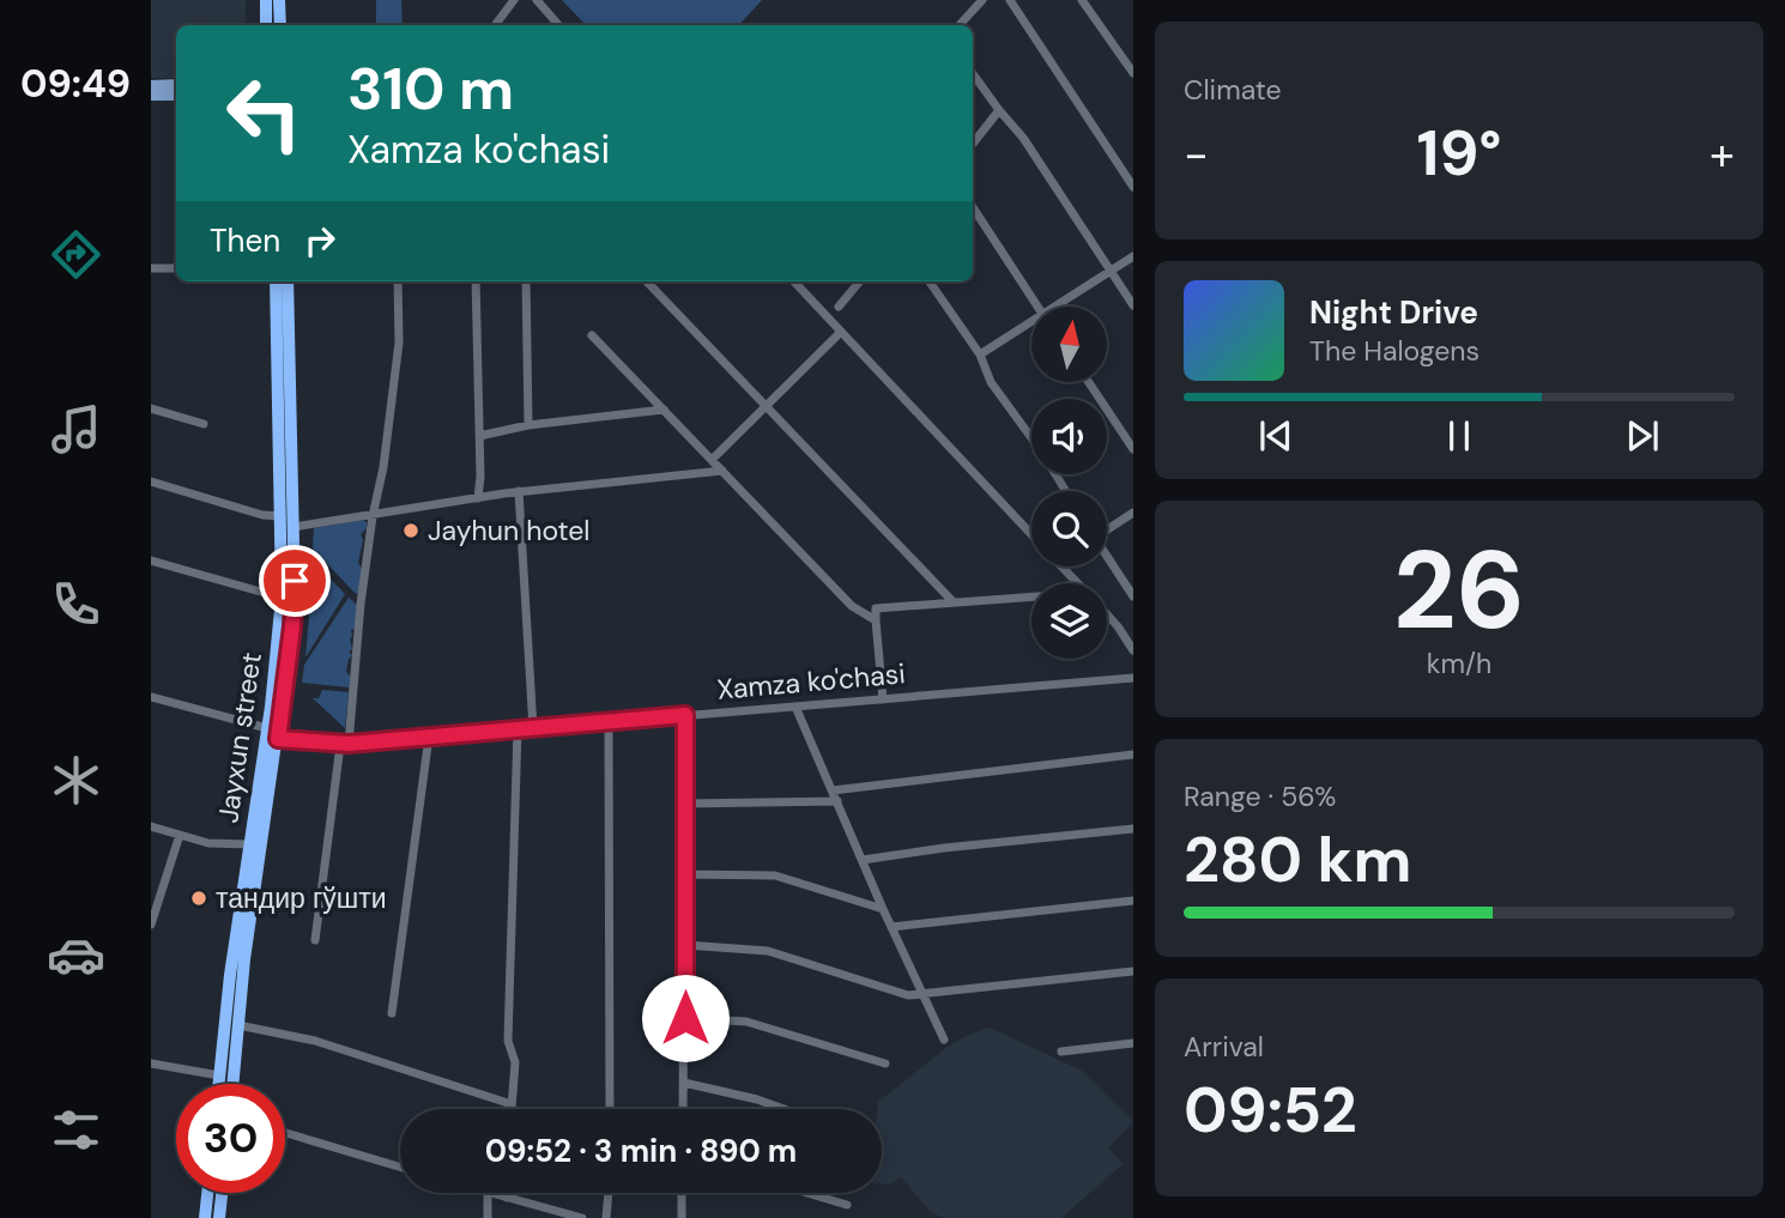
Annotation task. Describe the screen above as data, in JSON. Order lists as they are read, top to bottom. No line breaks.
{"streets":{"highway":["Jayxun street"],"street":["Xamza ko'chasi"]},"crossings":[["Xamza ko'chasi","Jayxun street"]],"places":["Jayhun hotel","тандир гўшти"],"north":"top","page":{"tabs":"09:49","tile":["Climate",["26","km/h"],["Range · 56%","280 km"],["Arrival","09:52"]],"turn":["310 m","Xamza ko'chasi"],"heat":["−","19°","+"],"then":"Then","song":["Night Drive","The Halogens"],"limit":"30","trip":"09:52 · 3 min · 890 m"}}
